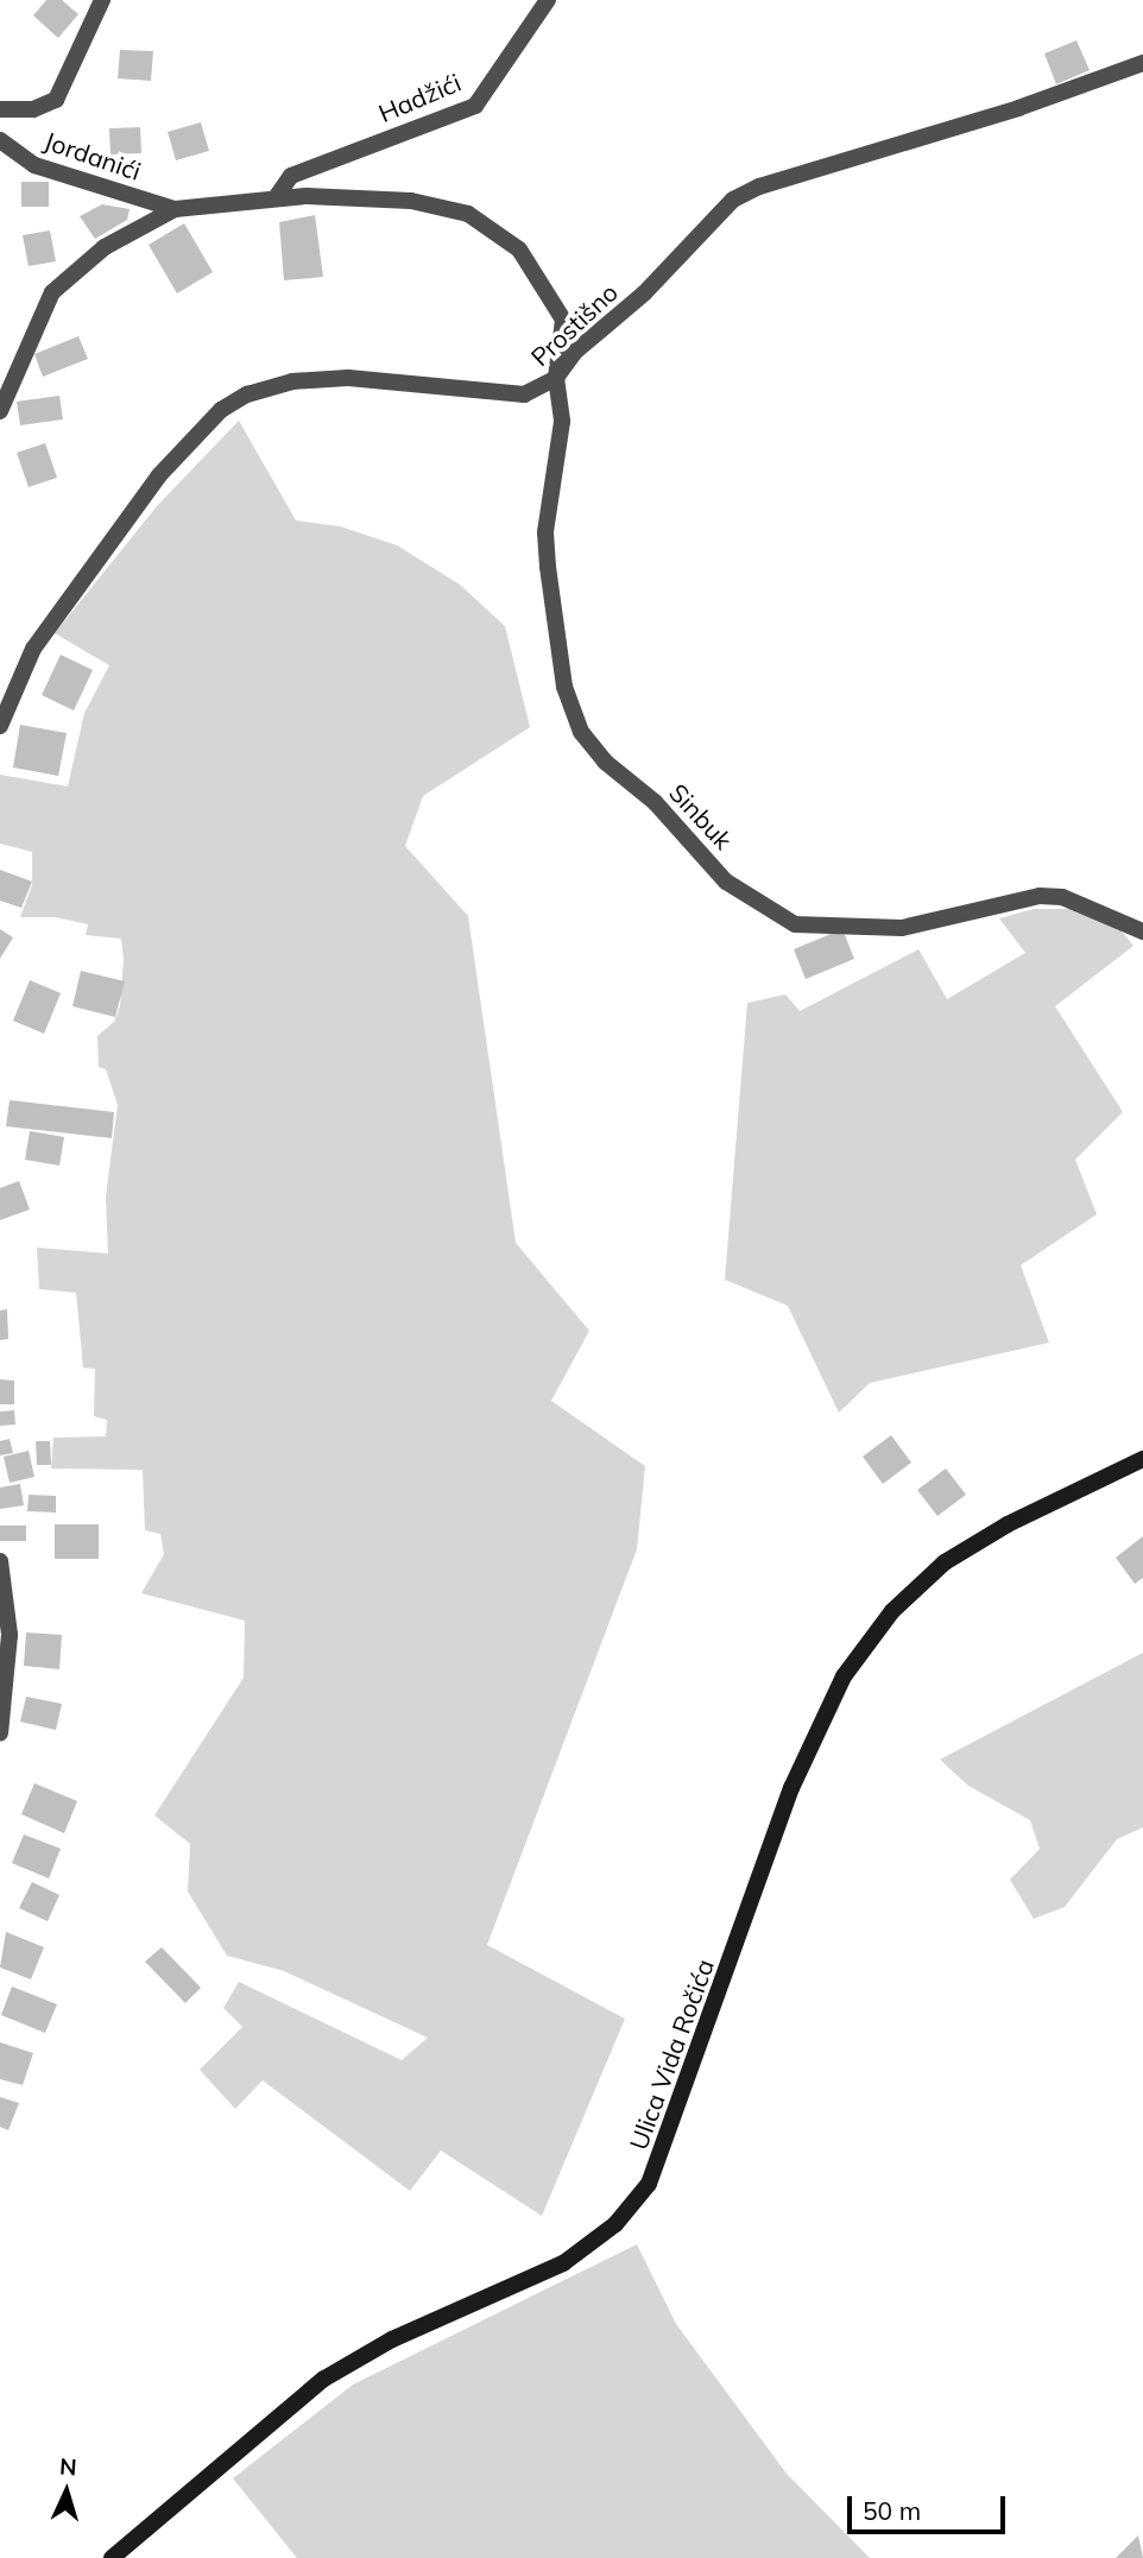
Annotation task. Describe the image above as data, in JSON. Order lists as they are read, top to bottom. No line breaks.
{"streets":{"main road":["Ulica Vida Ročića"],"street":["Hadžići","Jordanići","Prostišno","Sinbuk"]},"crossings":[["Hadžići","Sinbuk"],["Jordanići","Sinbuk"],["Prostišno","Sinbuk"]],"scale_bar":"50 m","north":"top"}
